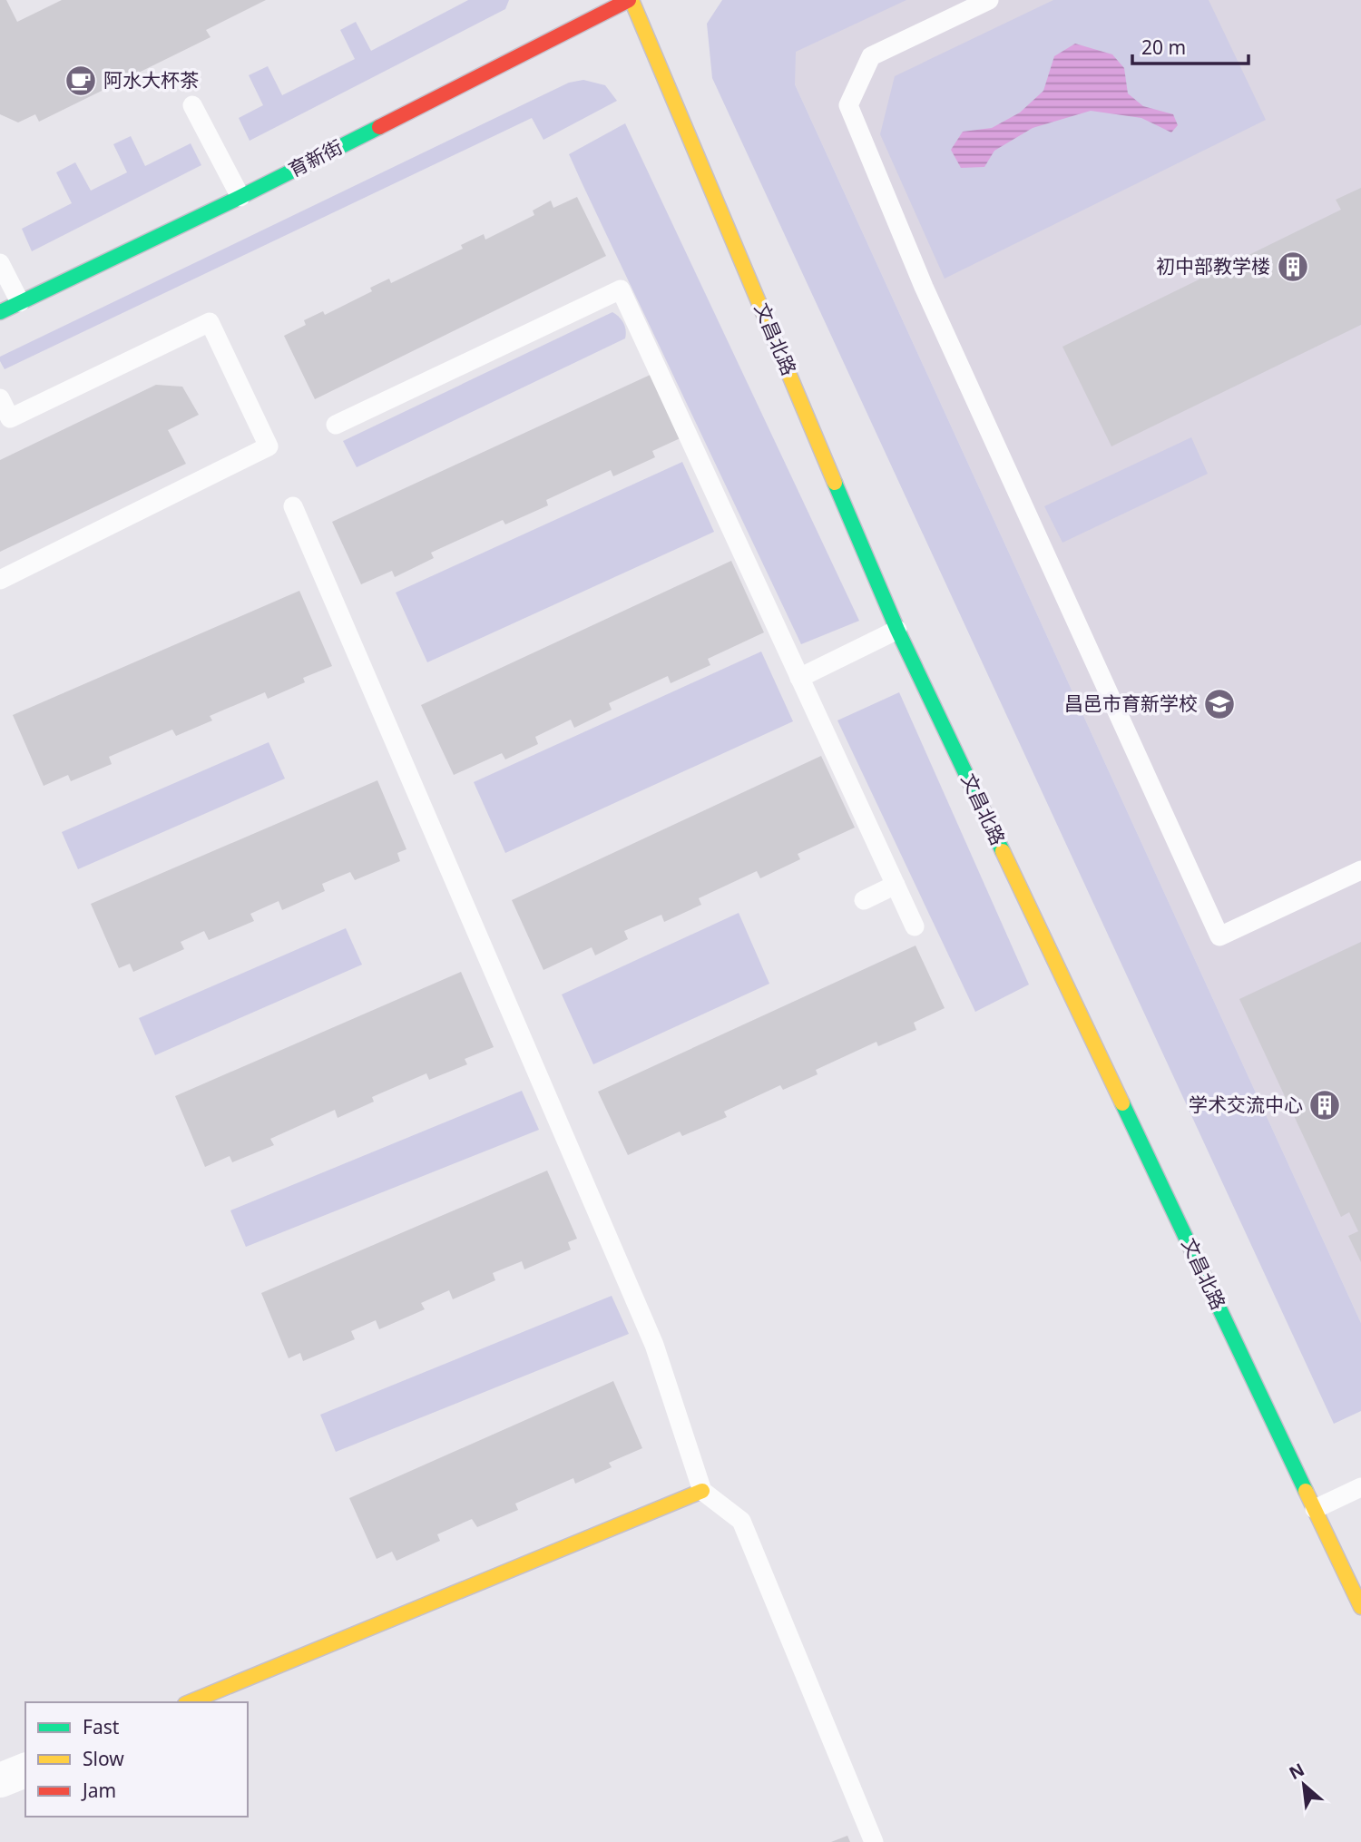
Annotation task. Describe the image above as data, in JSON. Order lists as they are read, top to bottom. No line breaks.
{"streets":{"street":["育新街","文昌北路"]},"crossings":[["育新街","文昌北路"]],"places":{"cafe":["阿水大杯茶"],"building":["初中部教学楼","学术交流中心"],"school or university":["昌邑市育新学校"]},"legend":["Fast","Slow","Jam"],"scale_bar":"20 m","north":"top left"}
